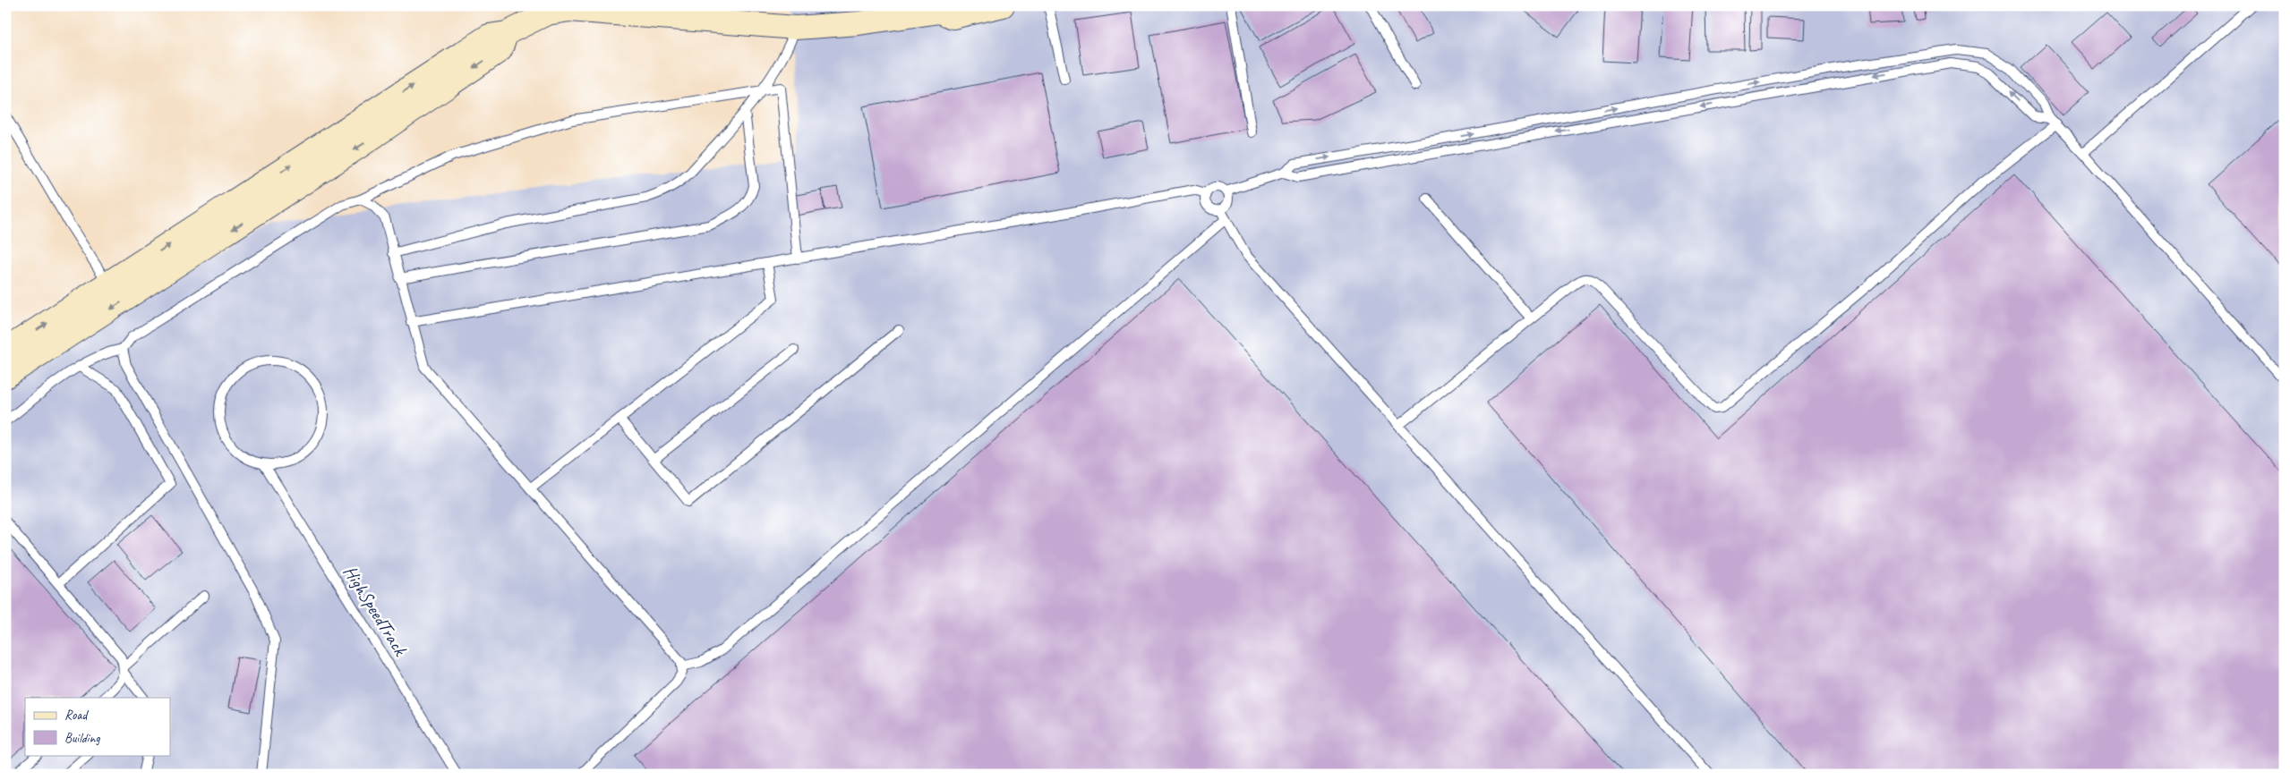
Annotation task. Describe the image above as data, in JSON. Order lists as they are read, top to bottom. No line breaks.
{"streets":{"lane":["HighSpeedTrack"]},"legend":["Road","Building"]}
